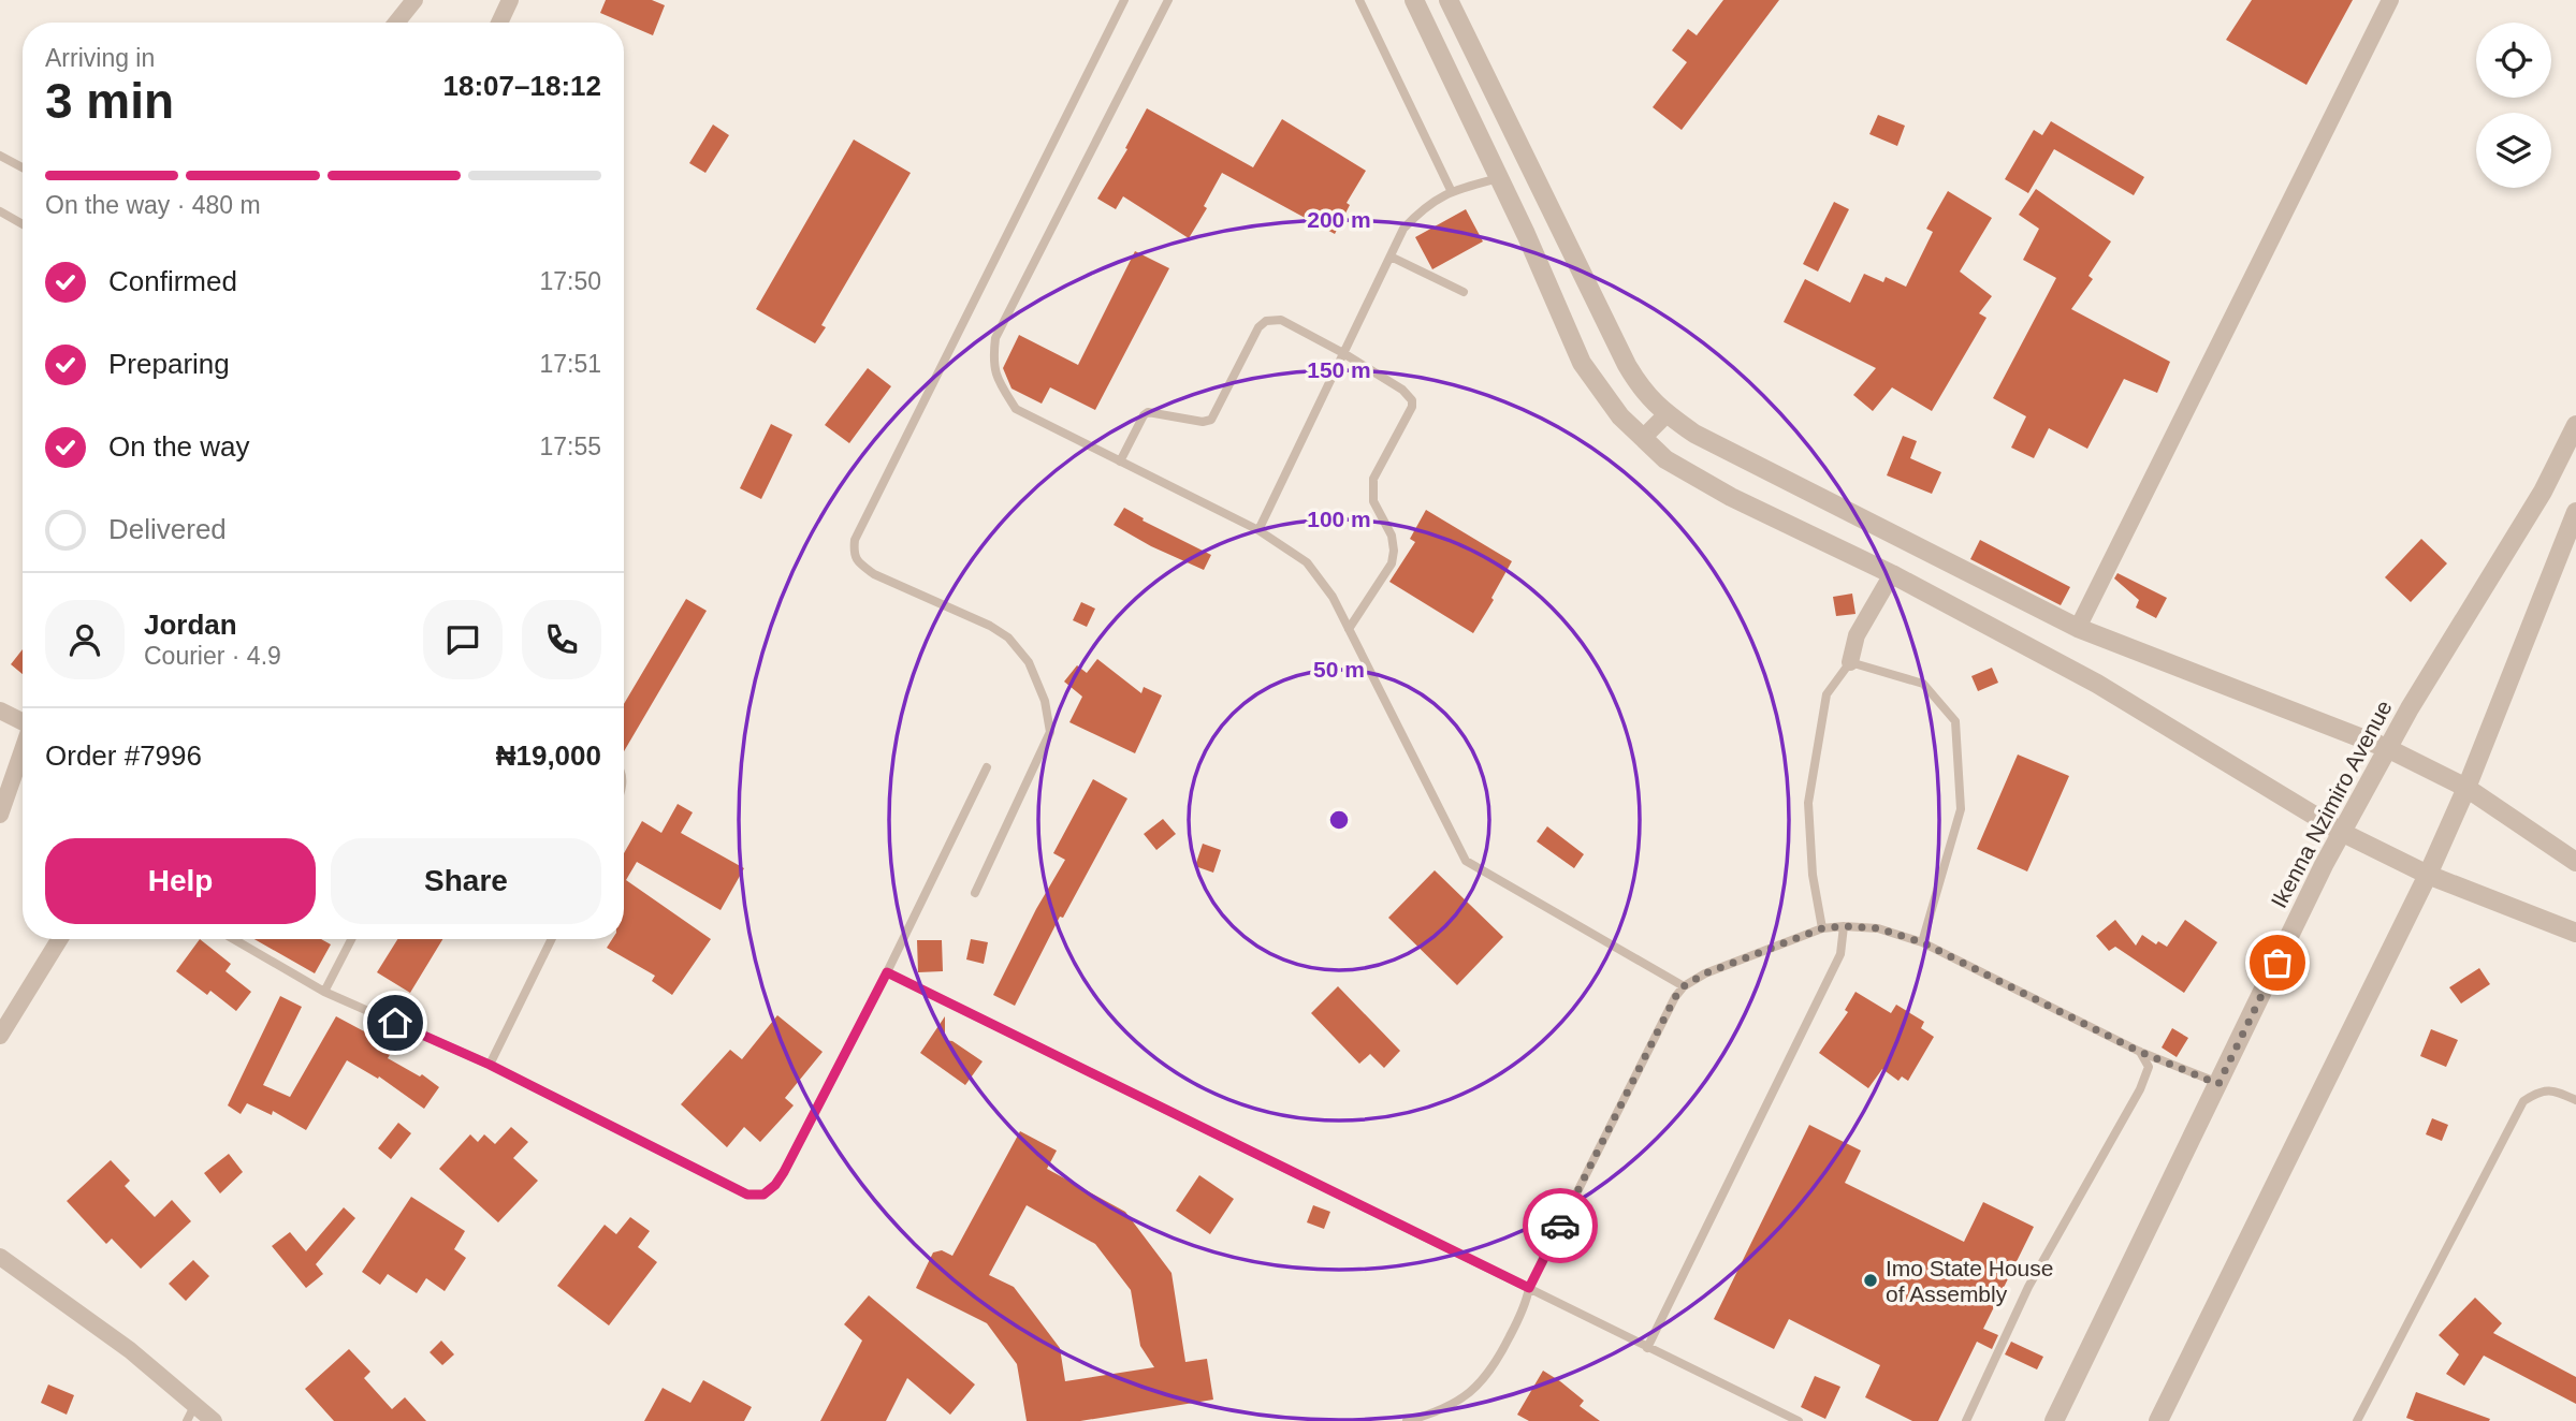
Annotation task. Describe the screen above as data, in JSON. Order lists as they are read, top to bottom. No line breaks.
{"streets":{"street":["Ikenna Nzimiro Avenue"]},"places":["Imo State House of Assembly"],"page":{"heading":["3 min","Arriving in","18:07–18:12"],"panel":["Jordan","Courier · 4.9","Order #7996","₦19,000"],"bar":"On the way · 480 m","list":[["Confirmed","17:50"],["Preparing","17:51"],["On the way","17:55"],"Delivered"],"buttons":["Help","Share"]},"rings":["200 m","150 m","100 m","50 m"]}
